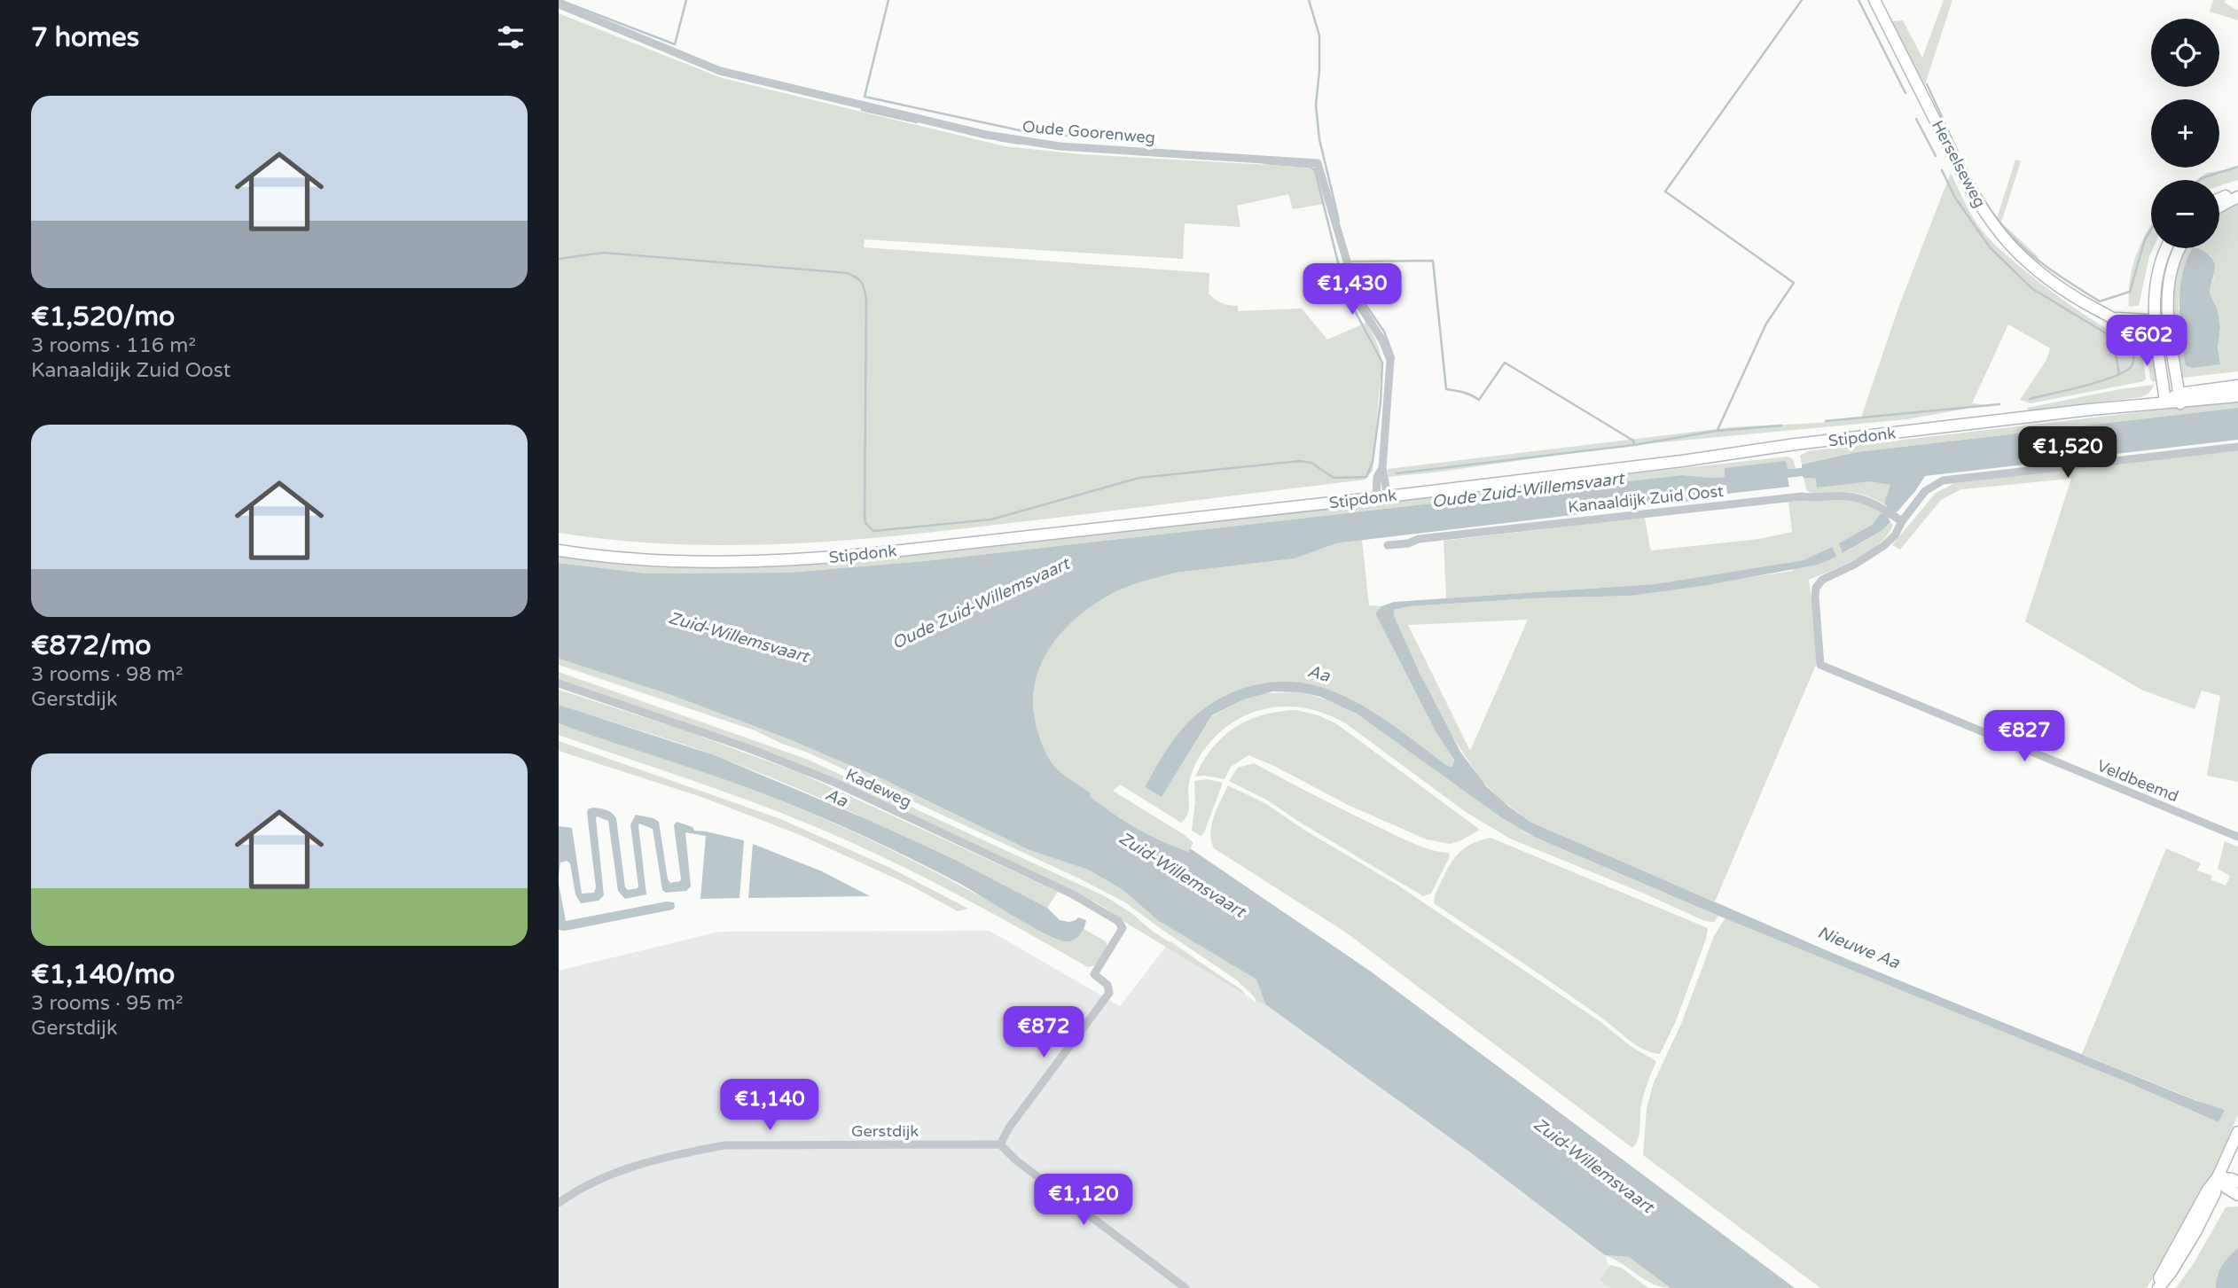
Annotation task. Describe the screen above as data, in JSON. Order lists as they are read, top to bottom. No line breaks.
{"streets":{"main road":["Herselseweg","Stipdonk"],"street":["Oude Goorenweg","Kanaaldijk Zuid Oost","Veldbeemd","Kadeweg","Gerstdijk"]},"crossings":[["Oude Goorenweg","Stipdonk"],["Kanaaldijk Zuid Oost","Veldbeemd"],["Kadeweg","Gerstdijk"]],"water":["Oude Zuid-Willemsvaart","Zuid-Willemsvaart","Aa","Nieuwe Aa"],"page":{"heading":"7 homes","map_buttons":["+","−"],"list":[{"name":"€1,520/mo","note":"3 rooms · 116 m² · Kanaaldijk Zuid Oost"},{"name":"€872/mo","note":"3 rooms · 98 m² · Gerstdijk"},{"name":"€1,140/mo","note":"3 rooms · 95 m² · Gerstdijk"}],"price":["€1,430","€602","€1,520","€827","€872","€1,140","€1,120"]}}
